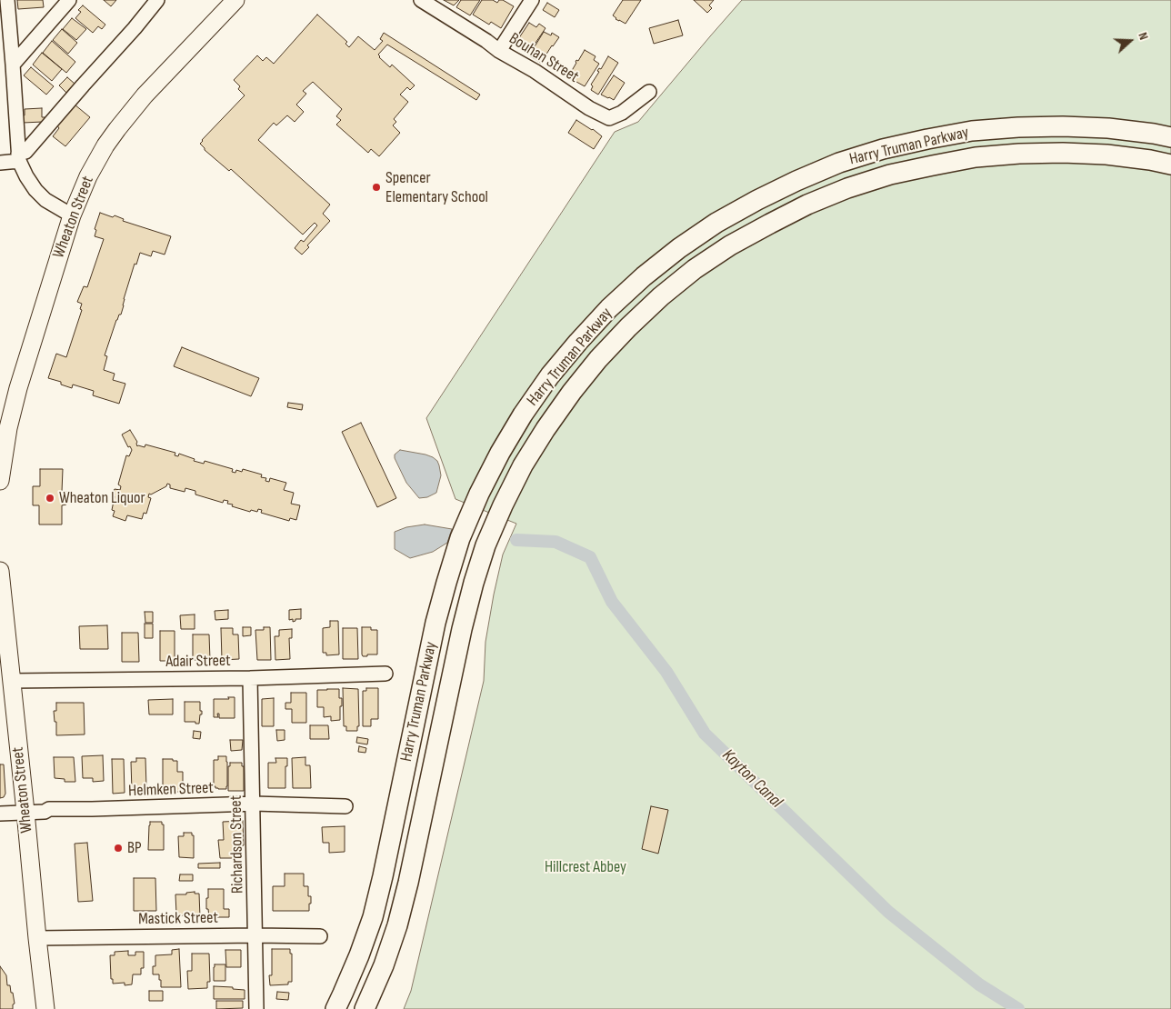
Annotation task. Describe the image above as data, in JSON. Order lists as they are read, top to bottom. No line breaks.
{"streets":{"highway":["Harry Truman Parkway"],"main road":["Wheaton Street"],"street":["Bouhan Street","Adair Street","Helmken Street","Richardson Street","Mastick Street"]},"crossings":[["Wheaton Street","Adair Street"],["Wheaton Street","Helmken Street"],["Wheaton Street","Mastick Street"],["Adair Street","Richardson Street"],["Helmken Street","Richardson Street"],["Richardson Street","Mastick Street"]],"water":["Kayton Canal"],"parks":["Hillcrest Abbey"],"places":["Spencer Elementary School","Wheaton Liquor","BP"],"north":"right"}
